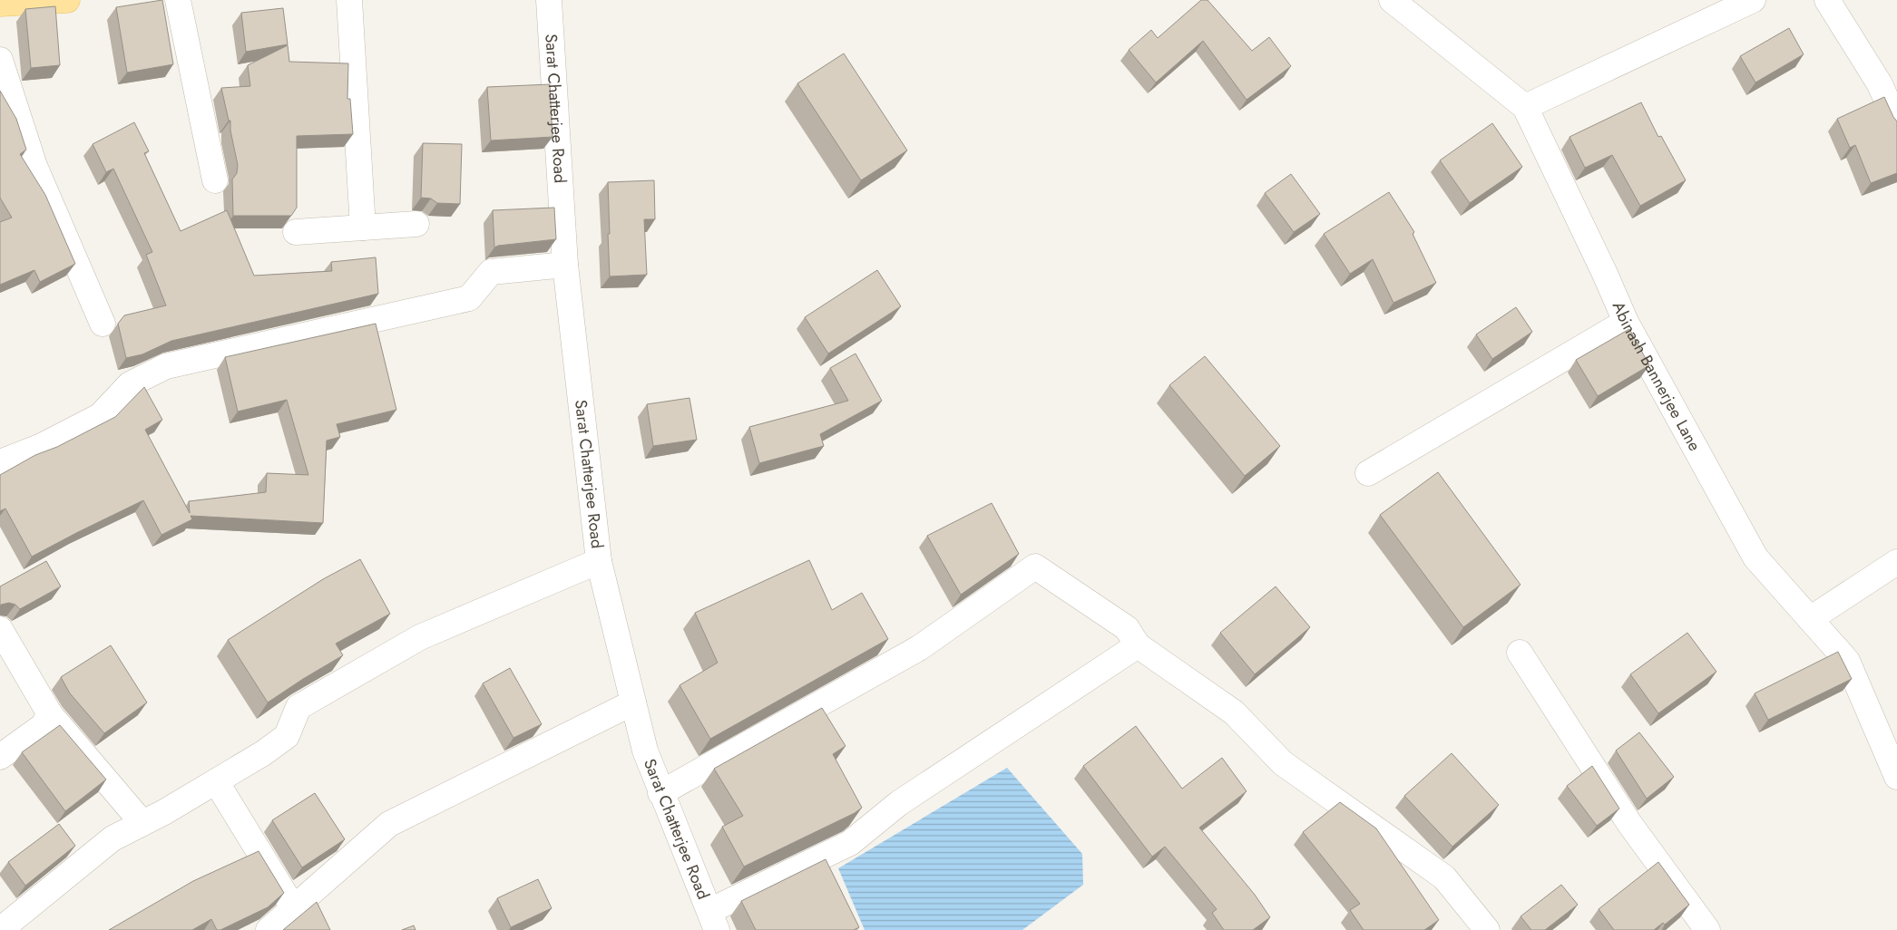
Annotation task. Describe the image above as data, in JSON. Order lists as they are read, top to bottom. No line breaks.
{"streets":{"street":["Sarat Chatterjee Road","Abinash Bannerjee Lane"]}}
